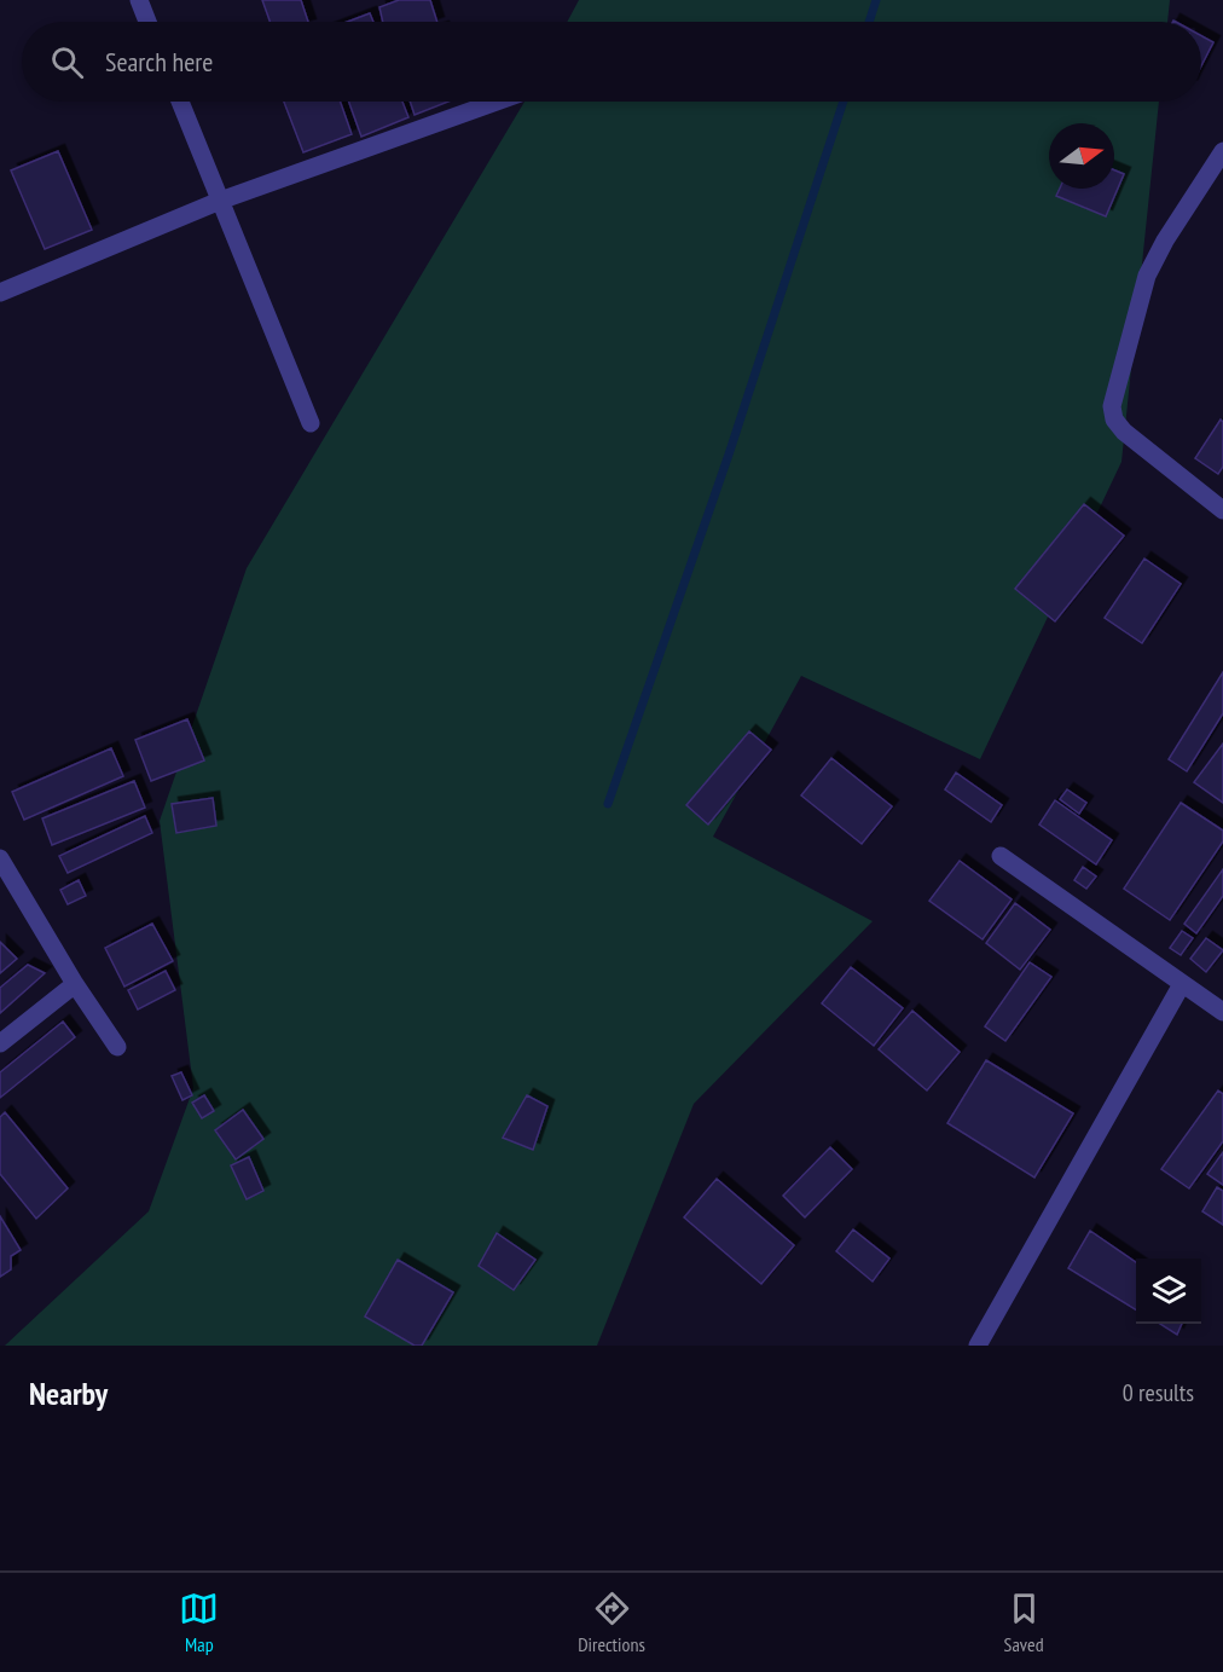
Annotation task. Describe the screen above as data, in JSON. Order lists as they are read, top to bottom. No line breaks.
{"north":"right","page":{"search":"Search here","heading":["Nearby","0 results"],"nav":["Map","Directions","Saved"]}}
